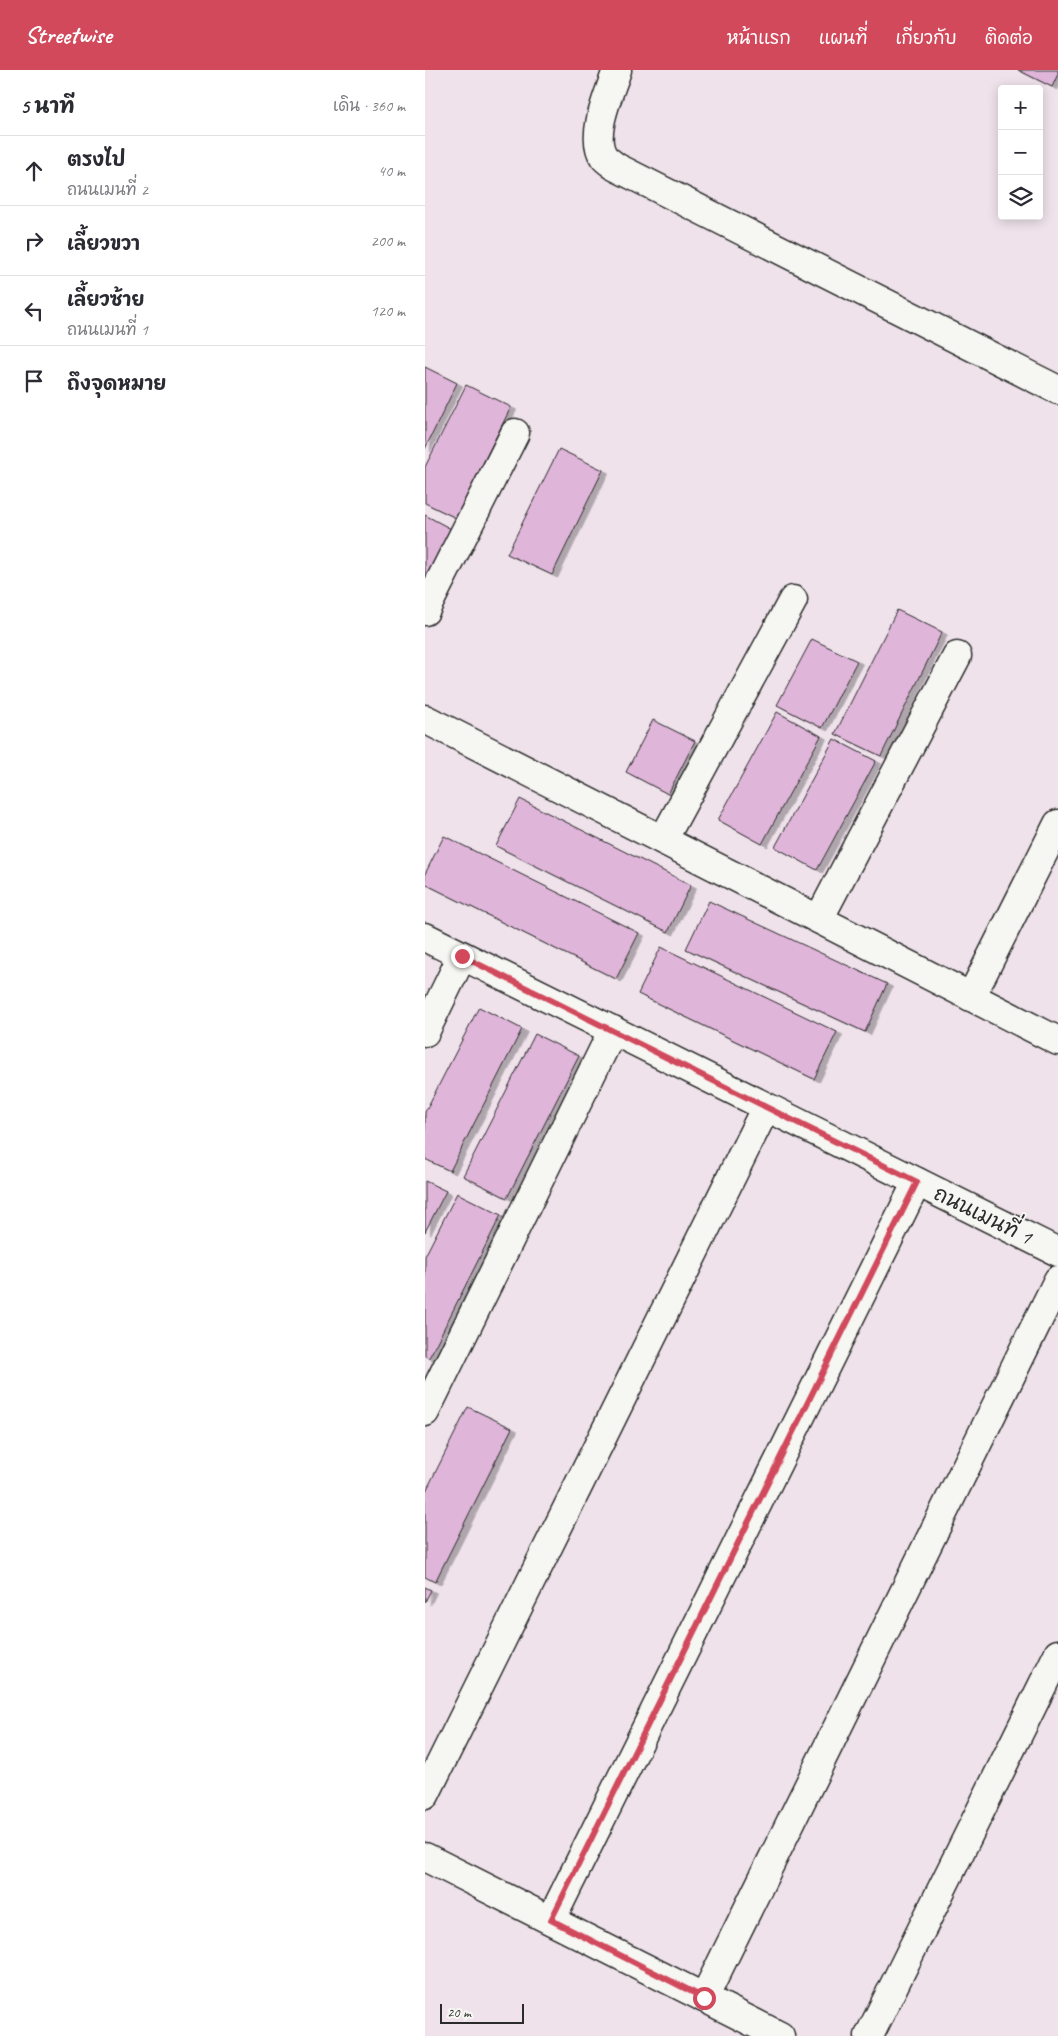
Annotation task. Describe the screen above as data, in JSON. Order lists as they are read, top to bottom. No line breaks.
{"streets":{"street":["ถนนเมนที่ 1"]},"scale_bar":"20 m","page":{"header":"Streetwise","nav":["หน้าแรก","แผนที่","เกี่ยวกับ","ติดต่อ"],"heading":["5 นาที","เดิน · 360 m"],"map_buttons":["+","−"],"list":[["ตรงไป","ถนนเมนที่ 2","40 m"],["เลี้ยวขวา","200 m"],["เลี้ยวซ้าย","ถนนเมนที่ 1","120 m"],"ถึงจุดหมาย"],"scale":"20 m"}}
